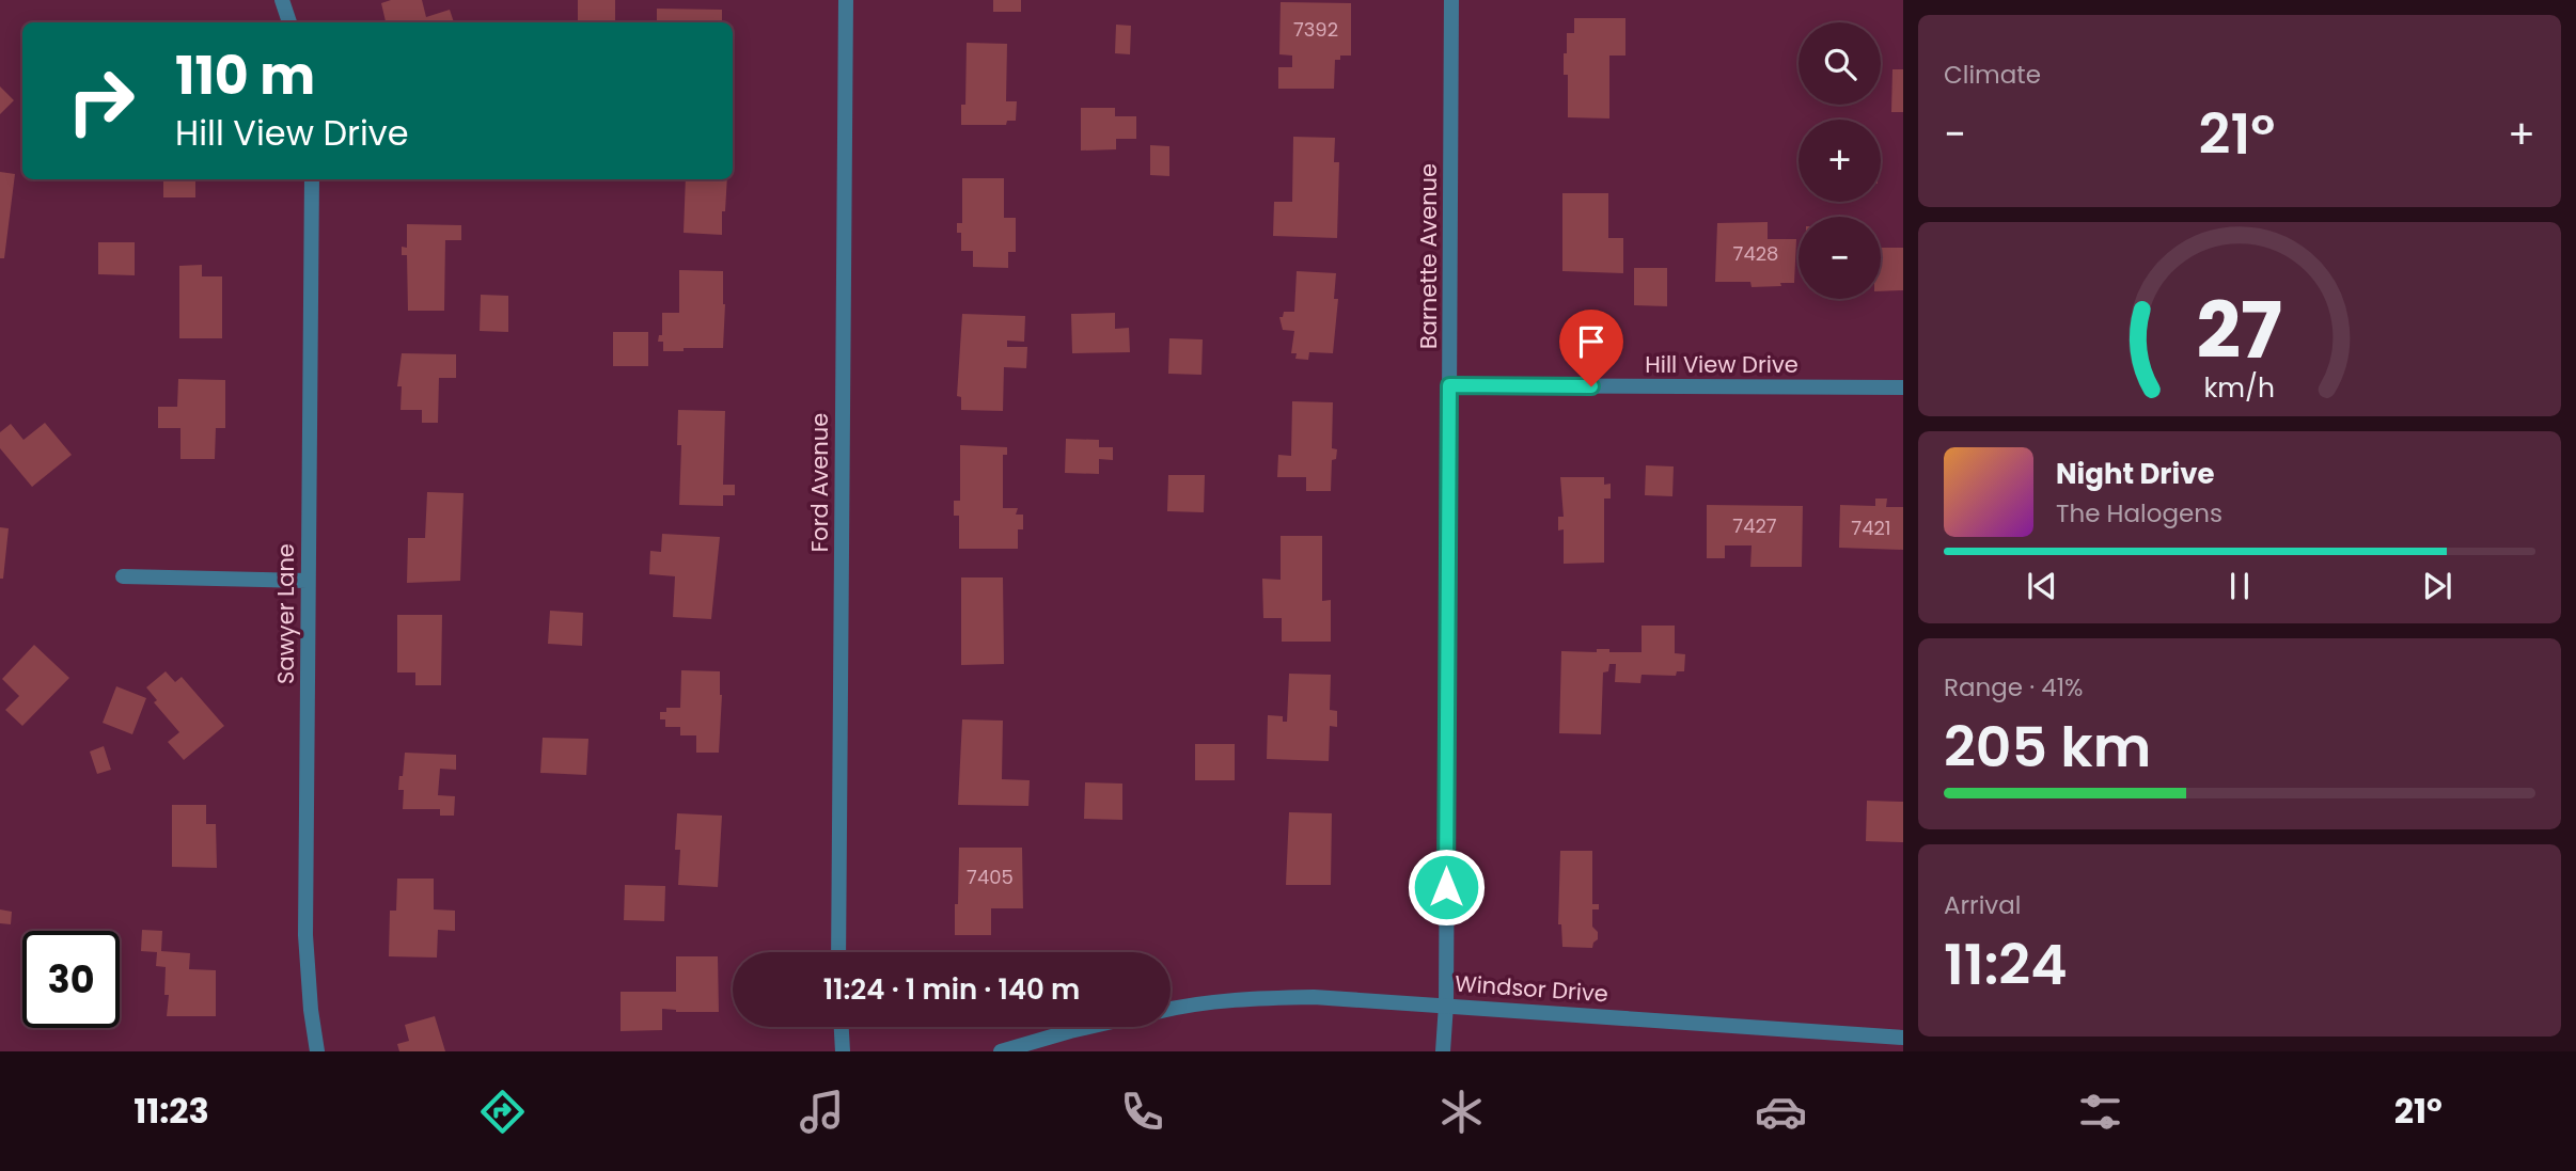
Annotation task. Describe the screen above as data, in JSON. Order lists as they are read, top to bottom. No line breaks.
{"streets":{"street":["Barnette Avenue","Hill View Drive","Ford Avenue","Sawyer Lane","Windsor Drive"]},"crossings":[["Barnette Avenue","Hill View Drive"],["Barnette Avenue","Windsor Drive"]],"house_numbers":["7392","7428","7427","7421","7405"],"page":{"tile":["Climate",["Range · 41%","205 km"],["Arrival","11:24"]],"map_buttons":["+","−"],"turn":["110 m","Hill View Drive"],"heat":["−","21°","+"],"song":["Night Drive","The Halogens"],"limit":"30","trip":"11:24 · 1 min · 140 m","tabs":["11:23","21°"],"gauge":["27","km/h"]}}
